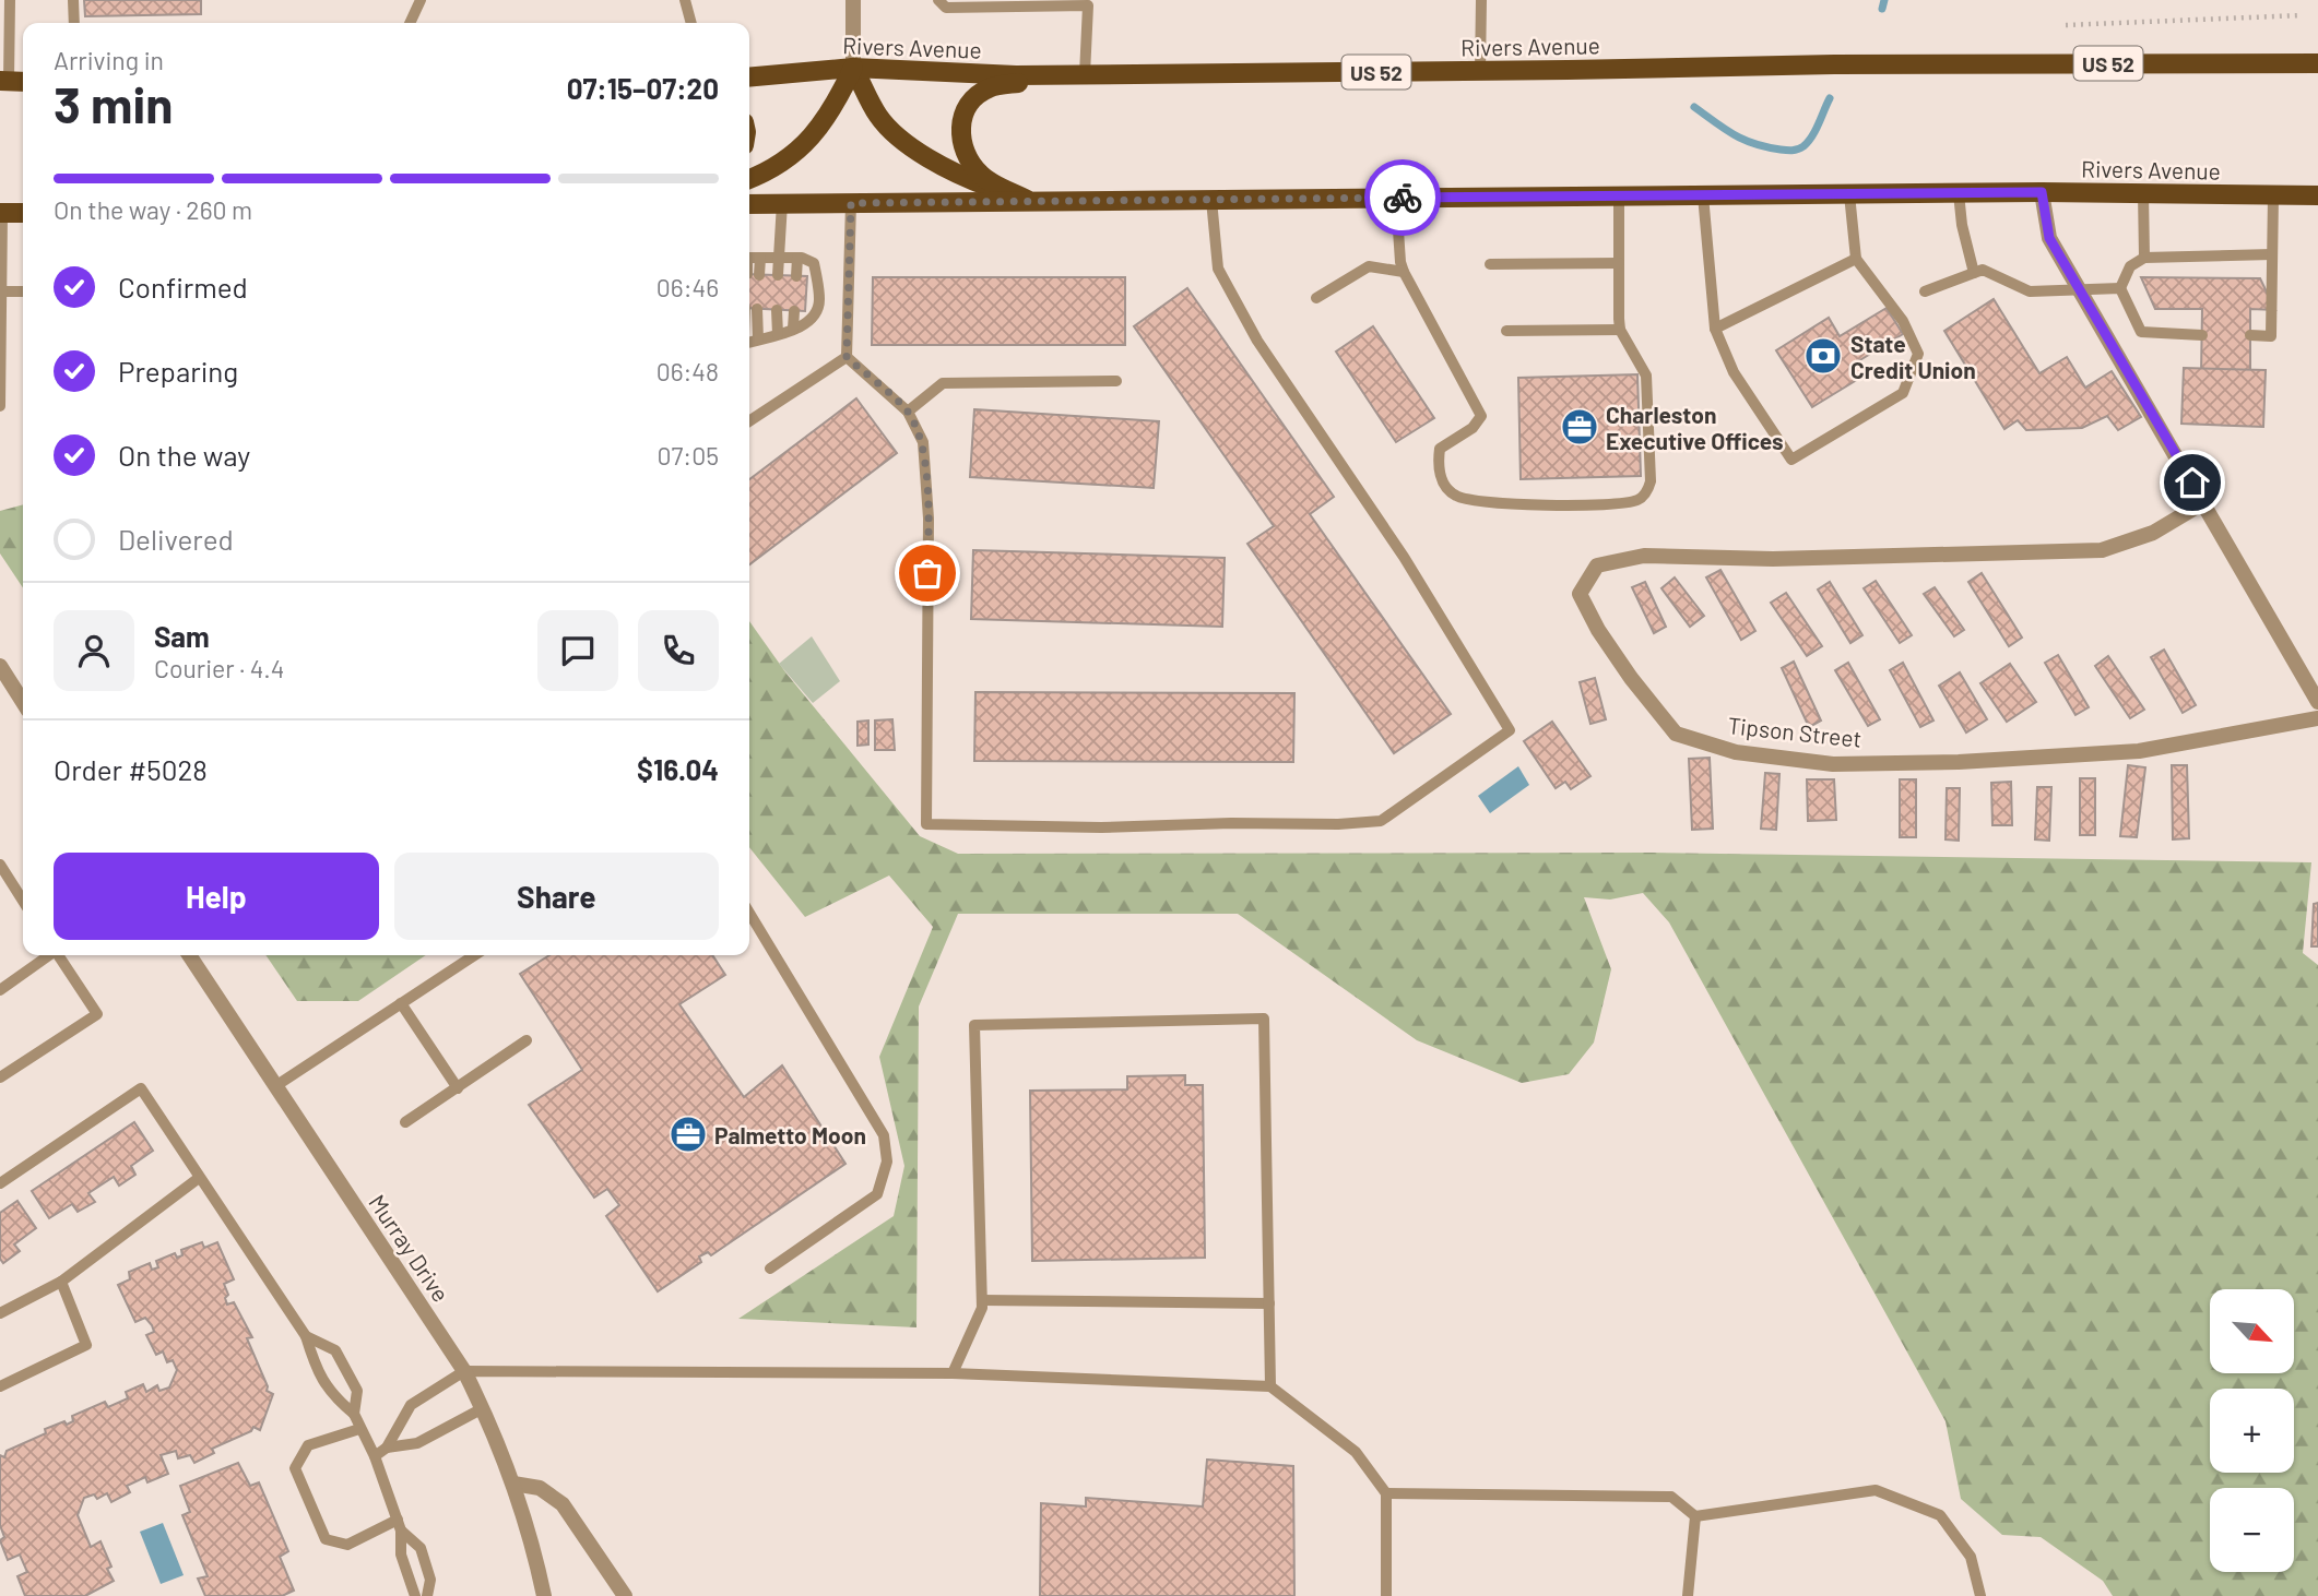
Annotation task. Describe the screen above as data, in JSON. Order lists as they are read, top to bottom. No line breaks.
{"streets":{"main road":["Rivers Avenue","US 52"],"street":["Tipson Street","Murray Drive"]},"places":{"bank":["State Credit Union"],"office":["Charleston Executive Offices","Palmetto Moon"]},"north":"bottom right","page":{"heading":["3 min","Arriving in","07:15–07:20"],"panel":["Sam","Courier · 4.4","Order #5028","$16.04"],"bar":"On the way · 260 m","list":[["Confirmed","06:46"],["Preparing","06:48"],["On the way","07:05"],"Delivered"],"buttons":["Help","Share"],"map_buttons":["+","−"]}}
